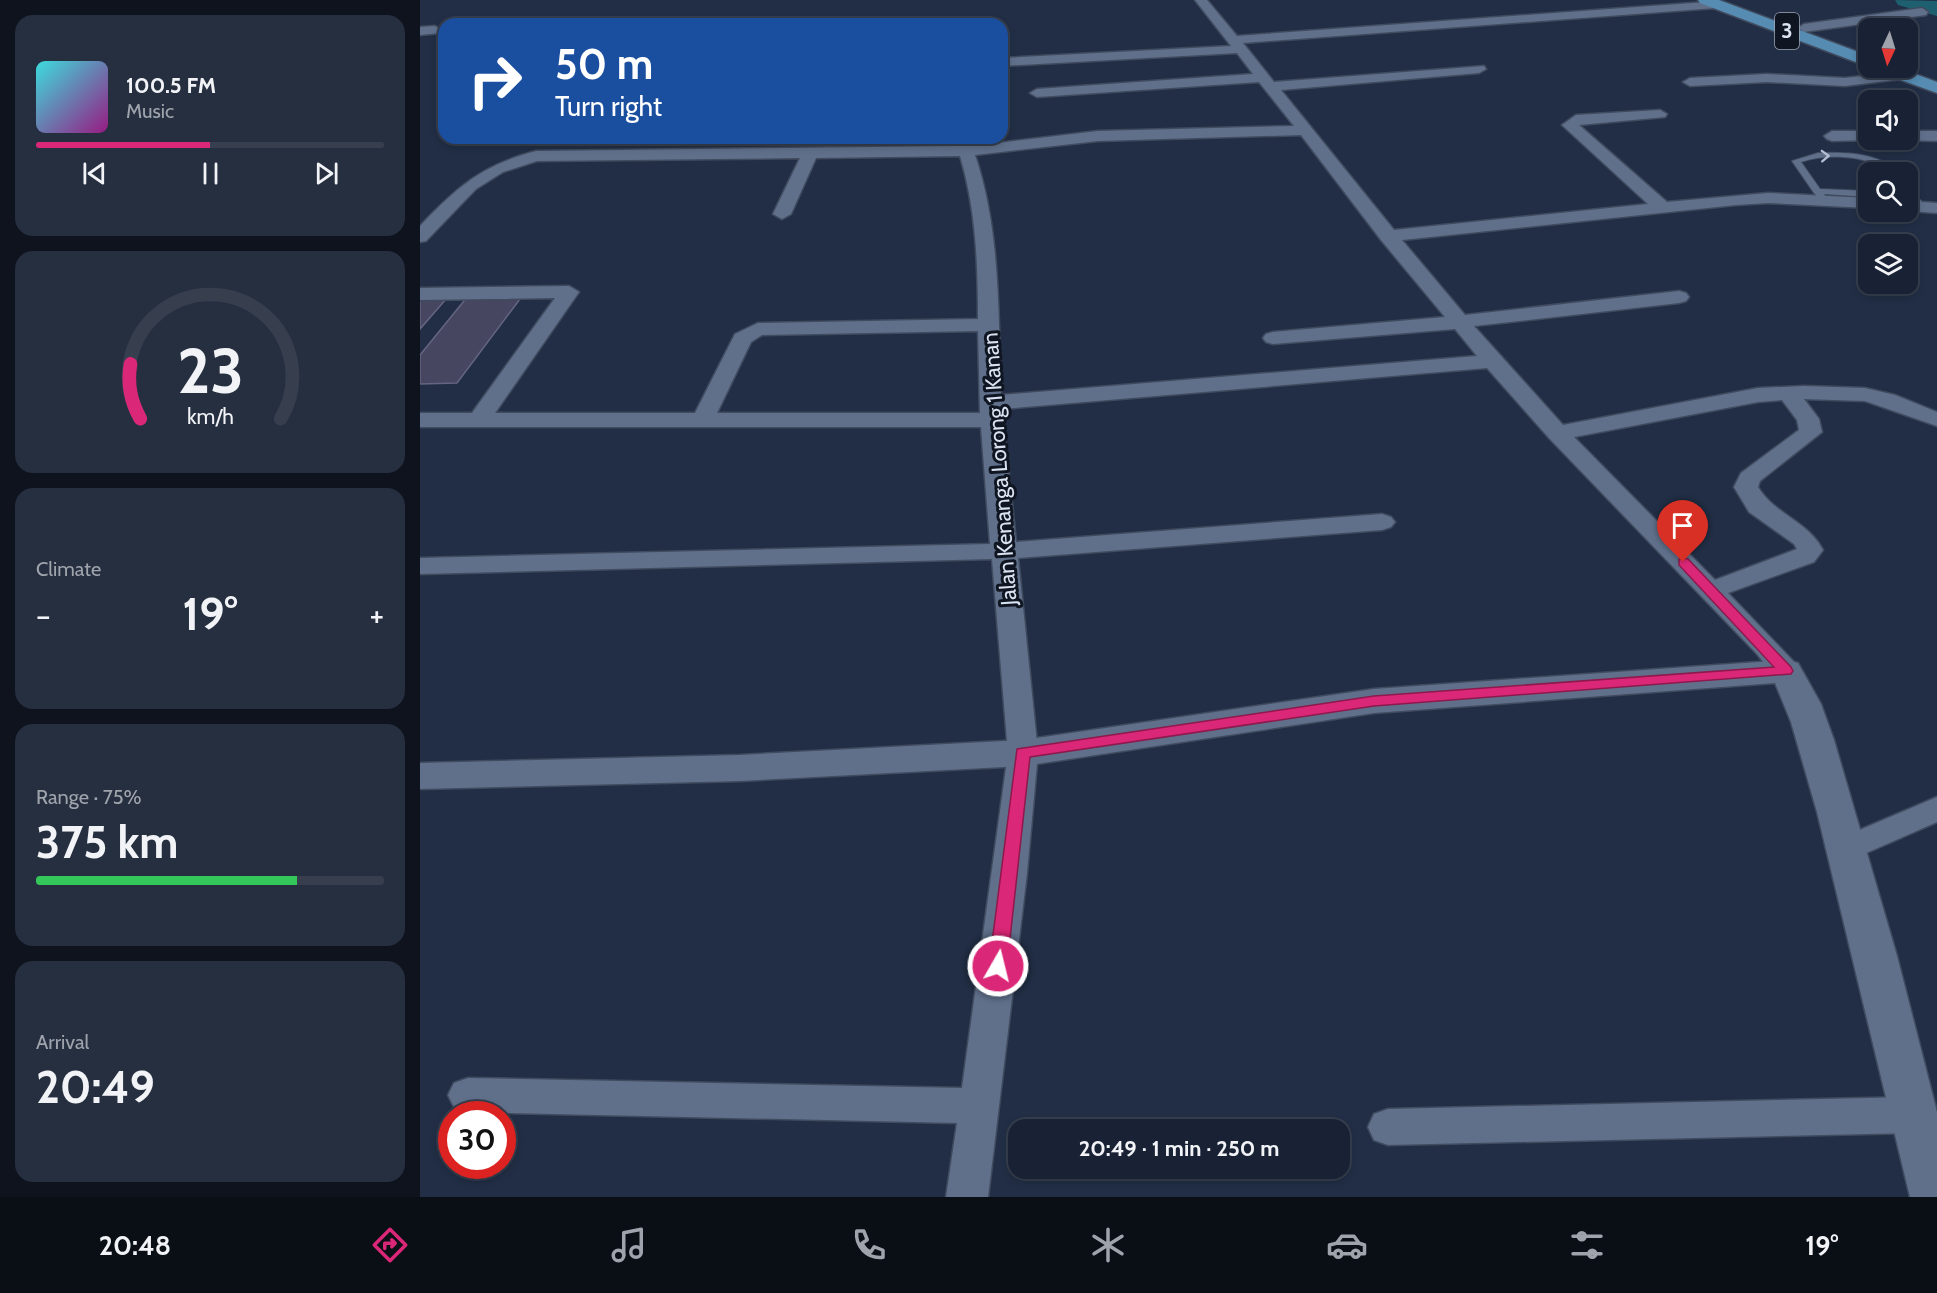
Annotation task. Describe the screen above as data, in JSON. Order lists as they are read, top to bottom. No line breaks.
{"streets":{"highway":["3"],"street":["Jalan Kenanga Lorong 1 Kanan"]},"north":"bottom","page":{"turn":["50 m","Turn right"],"song":["100.5 FM","Music"],"tile":["Climate",["Range · 75%","375 km"],["Arrival","20:49"]],"heat":["−","19°","+"],"limit":"30","trip":"20:49 · 1 min · 250 m","tabs":["20:48","19°"],"gauge":["23","km/h"]}}
